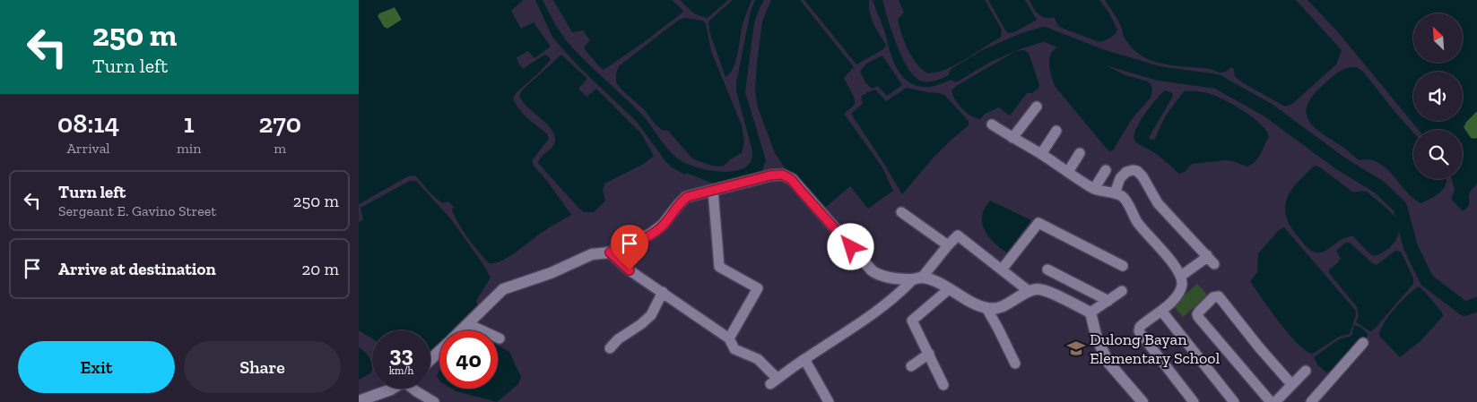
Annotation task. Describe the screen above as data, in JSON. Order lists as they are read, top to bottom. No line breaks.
{"places":{"school or university":["Dulong Bayan Elementary School"]},"north":"top left","page":{"turn":["250 m","Turn left"],"eta":["08:14","Arrival","1","min","270","m"],"list":[{"name":"Turn left","note":"Sergeant E. Gavino Street","value":"250 m"},{"name":"Arrive at destination","value":"20 m"}],"speed":"33 km/h","limit":"40","buttons":["Exit","Share"]}}
